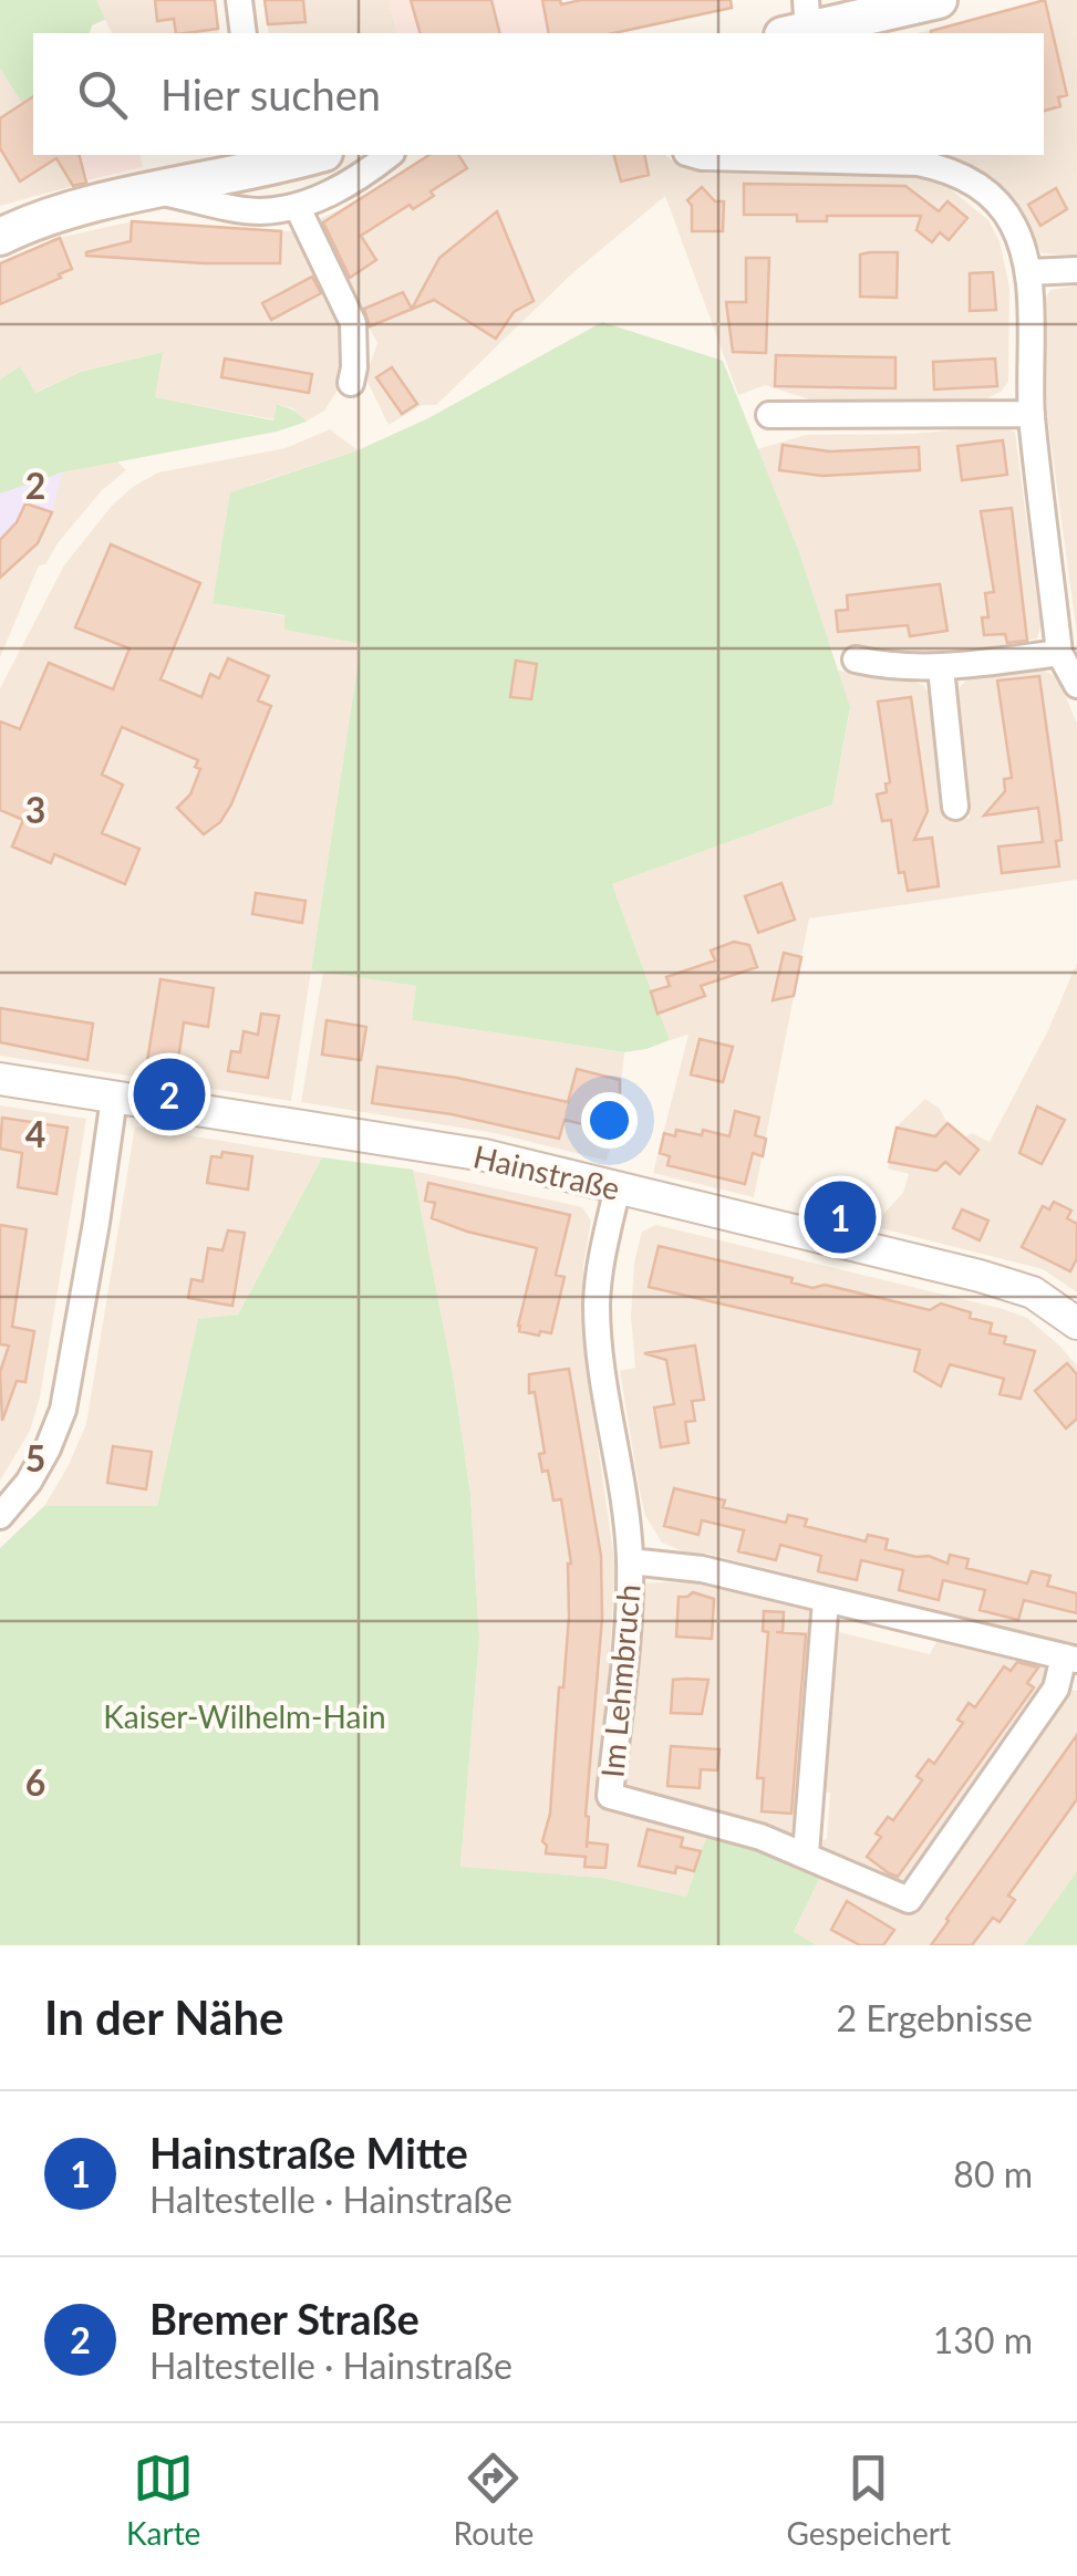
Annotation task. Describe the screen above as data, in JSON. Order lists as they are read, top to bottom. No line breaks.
{"streets":{"street":["Hainstraße","Im Lehmbruch"]},"crossings":[["Hainstraße","Im Lehmbruch"]],"parks":["Kaiser-Wilhelm-Hain"],"page":{"search":"Hier suchen","pins":["2","1"],"heading":["In der Nähe","2 Ergebnisse"],"list":[{"mark":"1","name":"Hainstraße Mitte","note":"Haltestelle · Hainstraße","value":"80 m"},{"mark":"2","name":"Bremer Straße","note":"Haltestelle · Hainstraße","value":"130 m"}],"nav":["Karte","Route","Gespeichert"]},"grid":{"rows":["2","3","4","5","6"]}}
